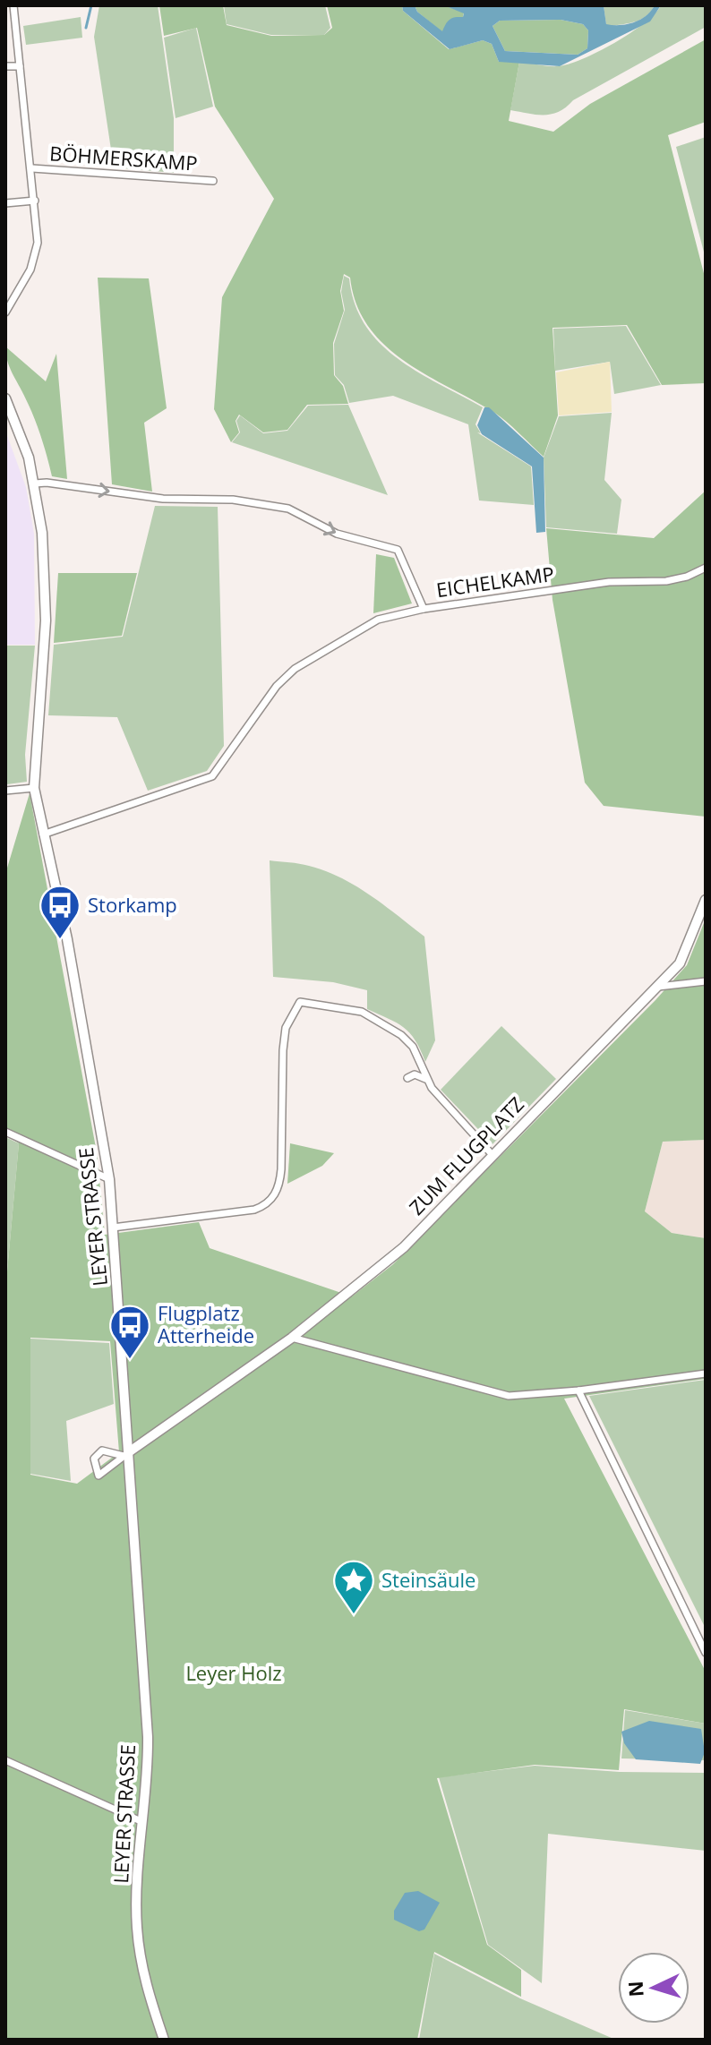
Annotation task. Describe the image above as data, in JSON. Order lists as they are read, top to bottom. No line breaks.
{"streets":{"street":["BÖHMERSKAMP","EICHELKAMP","ZUM FLUGPLATZ","LEYER STRASSE"]},"crossings":[["EICHELKAMP","LEYER STRASSE"],["ZUM FLUGPLATZ","LEYER STRASSE"]],"one_way":["EICHELKAMP"],"parks":["Leyer Holz"],"places":{"bus stop":["Storkamp","Flugplatz Atterheide"],"place":["Steinsäule"]},"north":"left"}
